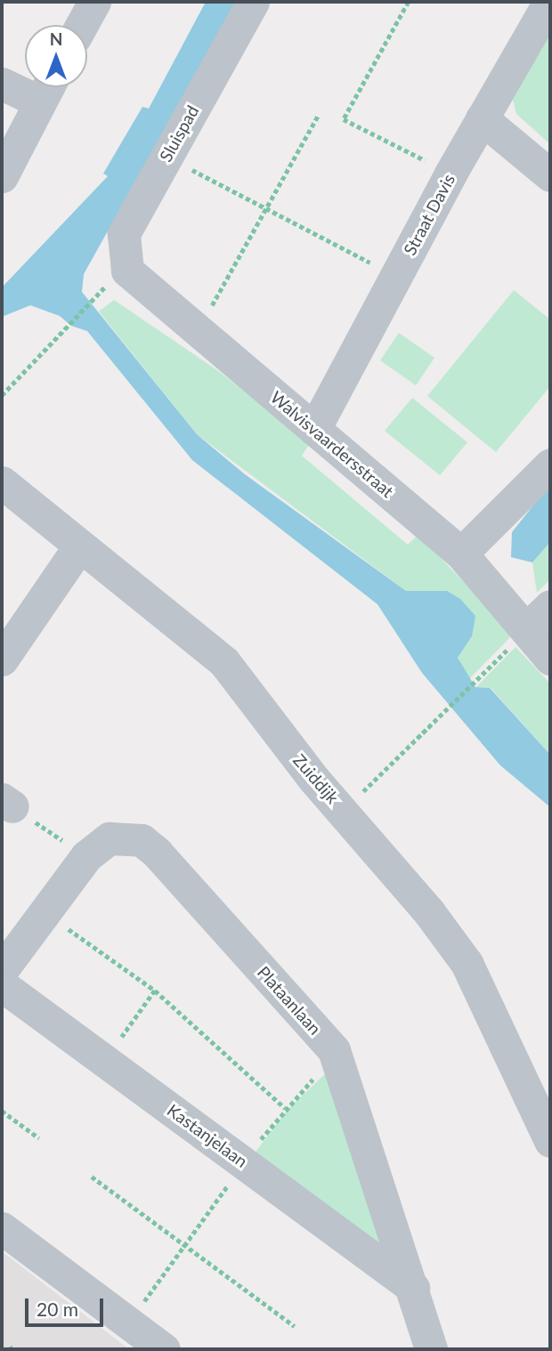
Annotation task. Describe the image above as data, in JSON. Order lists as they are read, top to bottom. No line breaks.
{"streets":{"street":["Sluispad","Straat Davis","Walvisvaardersstraat","Zuiddijk","Plataanlaan","Kastanjelaan"]},"crossings":[["Sluispad","Walvisvaardersstraat"],["Straat Davis","Walvisvaardersstraat"],["Plataanlaan","Kastanjelaan"]],"scale_bar":"20 m","north":"top"}
